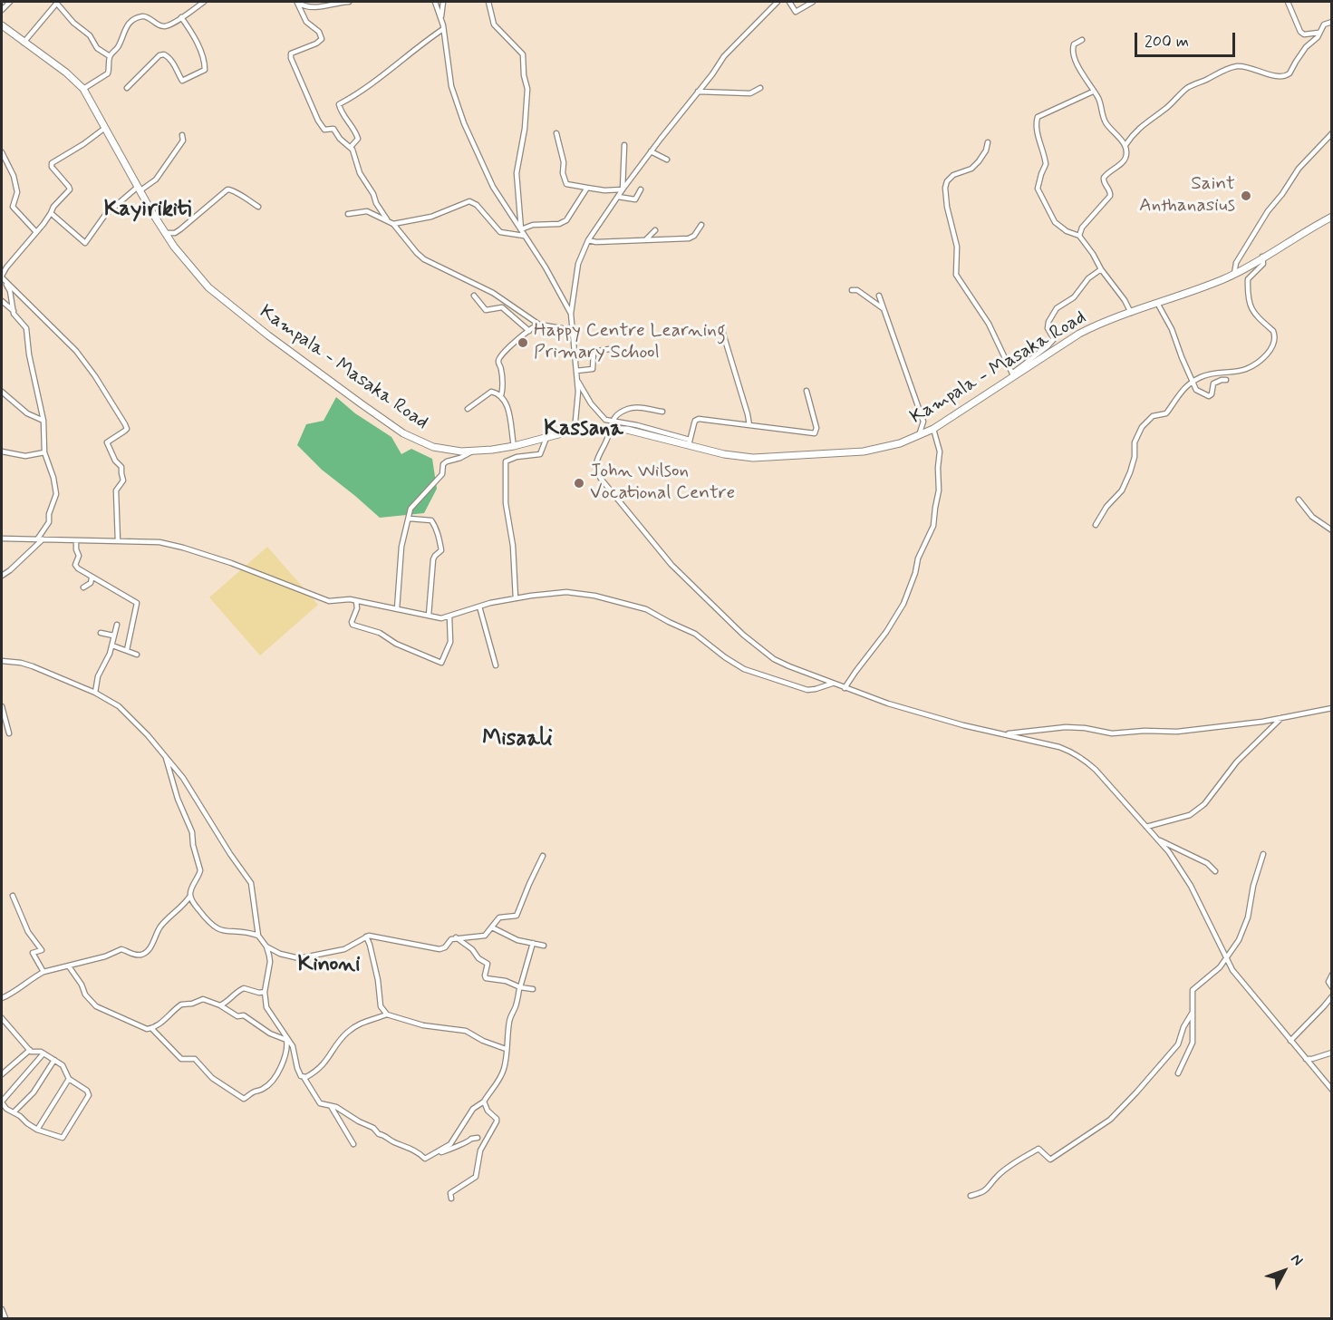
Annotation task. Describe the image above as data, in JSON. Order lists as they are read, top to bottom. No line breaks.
{"streets":{"main road":["Kampala - Masaka Road"]},"districts":["Kayirikiti","Kassana","Misaali","Kinoni"],"places":["Saint Anthanasius","Happy Centre Learning Primary School","John Wilson Vocational Centre"],"scale_bar":"200 m","north":"top right"}
